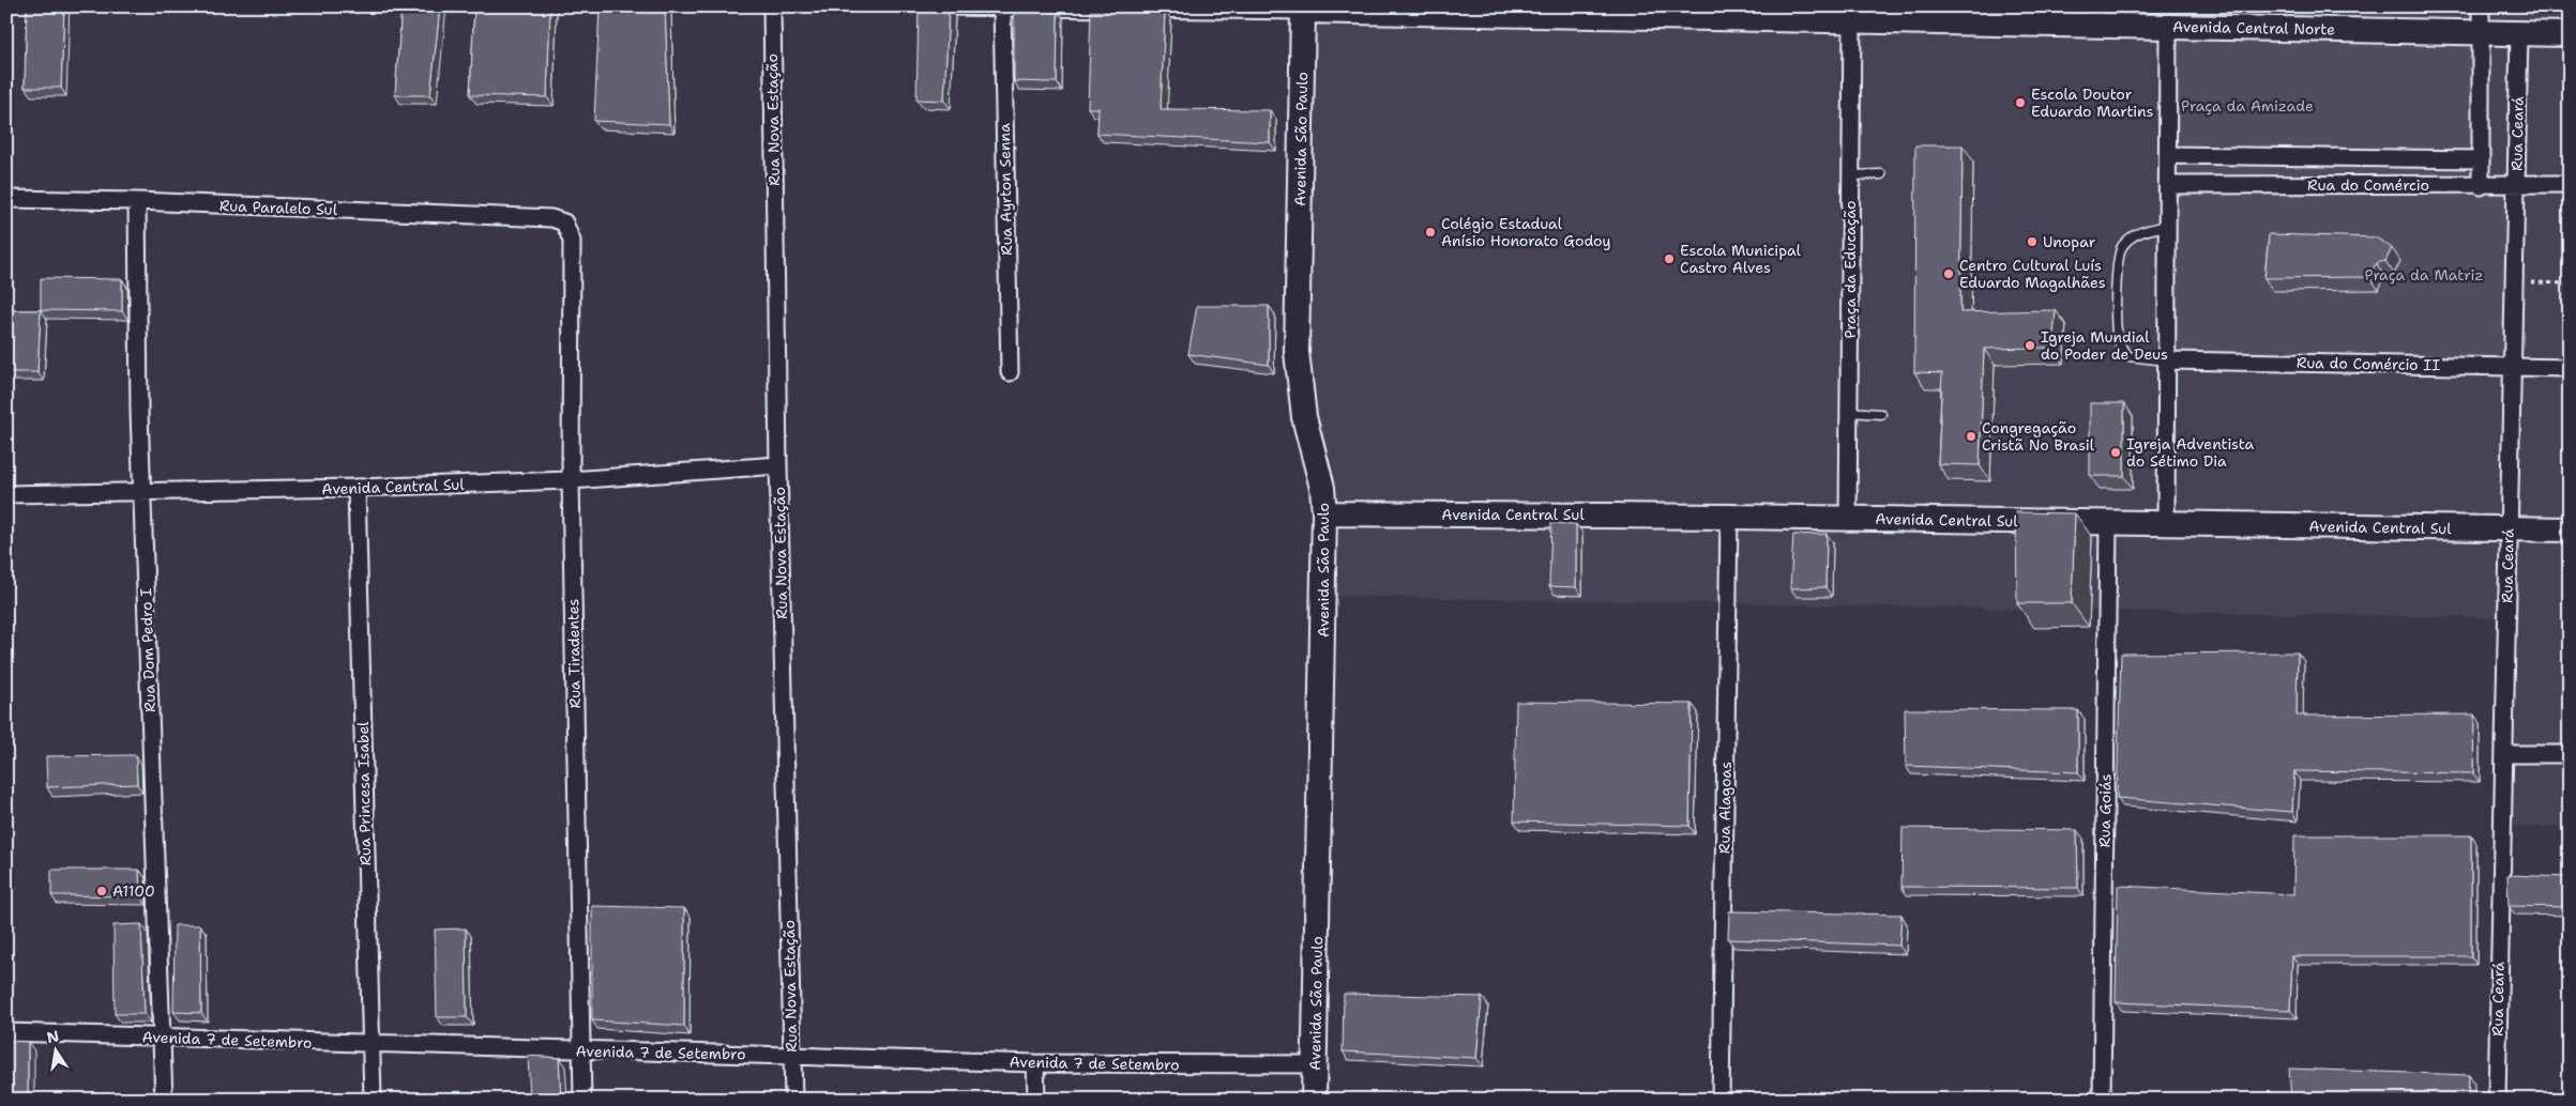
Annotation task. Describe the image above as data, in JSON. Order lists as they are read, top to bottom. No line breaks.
{"streets":{"main road":["Avenida Central Norte","Avenida São Paulo","Avenida Central Sul"],"street":["Rua Nova Estação","Rua Ceará","Rua do Comércio","Rua Ayrton Senna","Rua Paralelo Sul","Praça da Educação","Rua do Comércio II","Rua Dom Pedro I","Rua Tiradentes","Rua Princesa Isabel","Rua Alagoas","Rua Goiás","Avenida 7 de Setembro"]},"crossings":[["Avenida Central Norte","Rua Ceará"],["Avenida Central Norte","Avenida São Paulo"],["Avenida Central Norte","Rua Ayrton Senna"],["Avenida Central Norte","Praça da Educação"],["Rua Nova Estação","Avenida Central Sul"],["Rua Nova Estação","Avenida 7 de Setembro"],["Rua Ceará","Rua do Comércio"],["Rua Ceará","Rua do Comércio II"],["Rua Ceará","Avenida Central Sul"],["Avenida São Paulo","Avenida Central Sul"],["Avenida São Paulo","Avenida 7 de Setembro"],["Rua Paralelo Sul","Rua Dom Pedro I"],["Rua Paralelo Sul","Rua Tiradentes"],["Praça da Educação","Avenida Central Sul"],["Avenida Central Sul","Rua Dom Pedro I"],["Avenida Central Sul","Rua Tiradentes"],["Avenida Central Sul","Rua Princesa Isabel"],["Avenida Central Sul","Rua Alagoas"],["Avenida Central Sul","Rua Goiás"],["Rua Dom Pedro I","Avenida 7 de Setembro"],["Rua Tiradentes","Avenida 7 de Setembro"],["Rua Princesa Isabel","Avenida 7 de Setembro"]],"parks":["Praça da Amizade","Praça da Matriz"],"places":["Escola Doutor Eduardo Martins","Colégio Estadual Anísio Honorato Godoy","Unopar","Escola Municipal Castro Alves","Centro Cultural Luís Eduardo Magalhães","Igreja Mundial do Poder de Deus","Congregação Cristã No Brasil","Igreja Adventista do Sétimo Dia","A1100"],"north":"top"}
